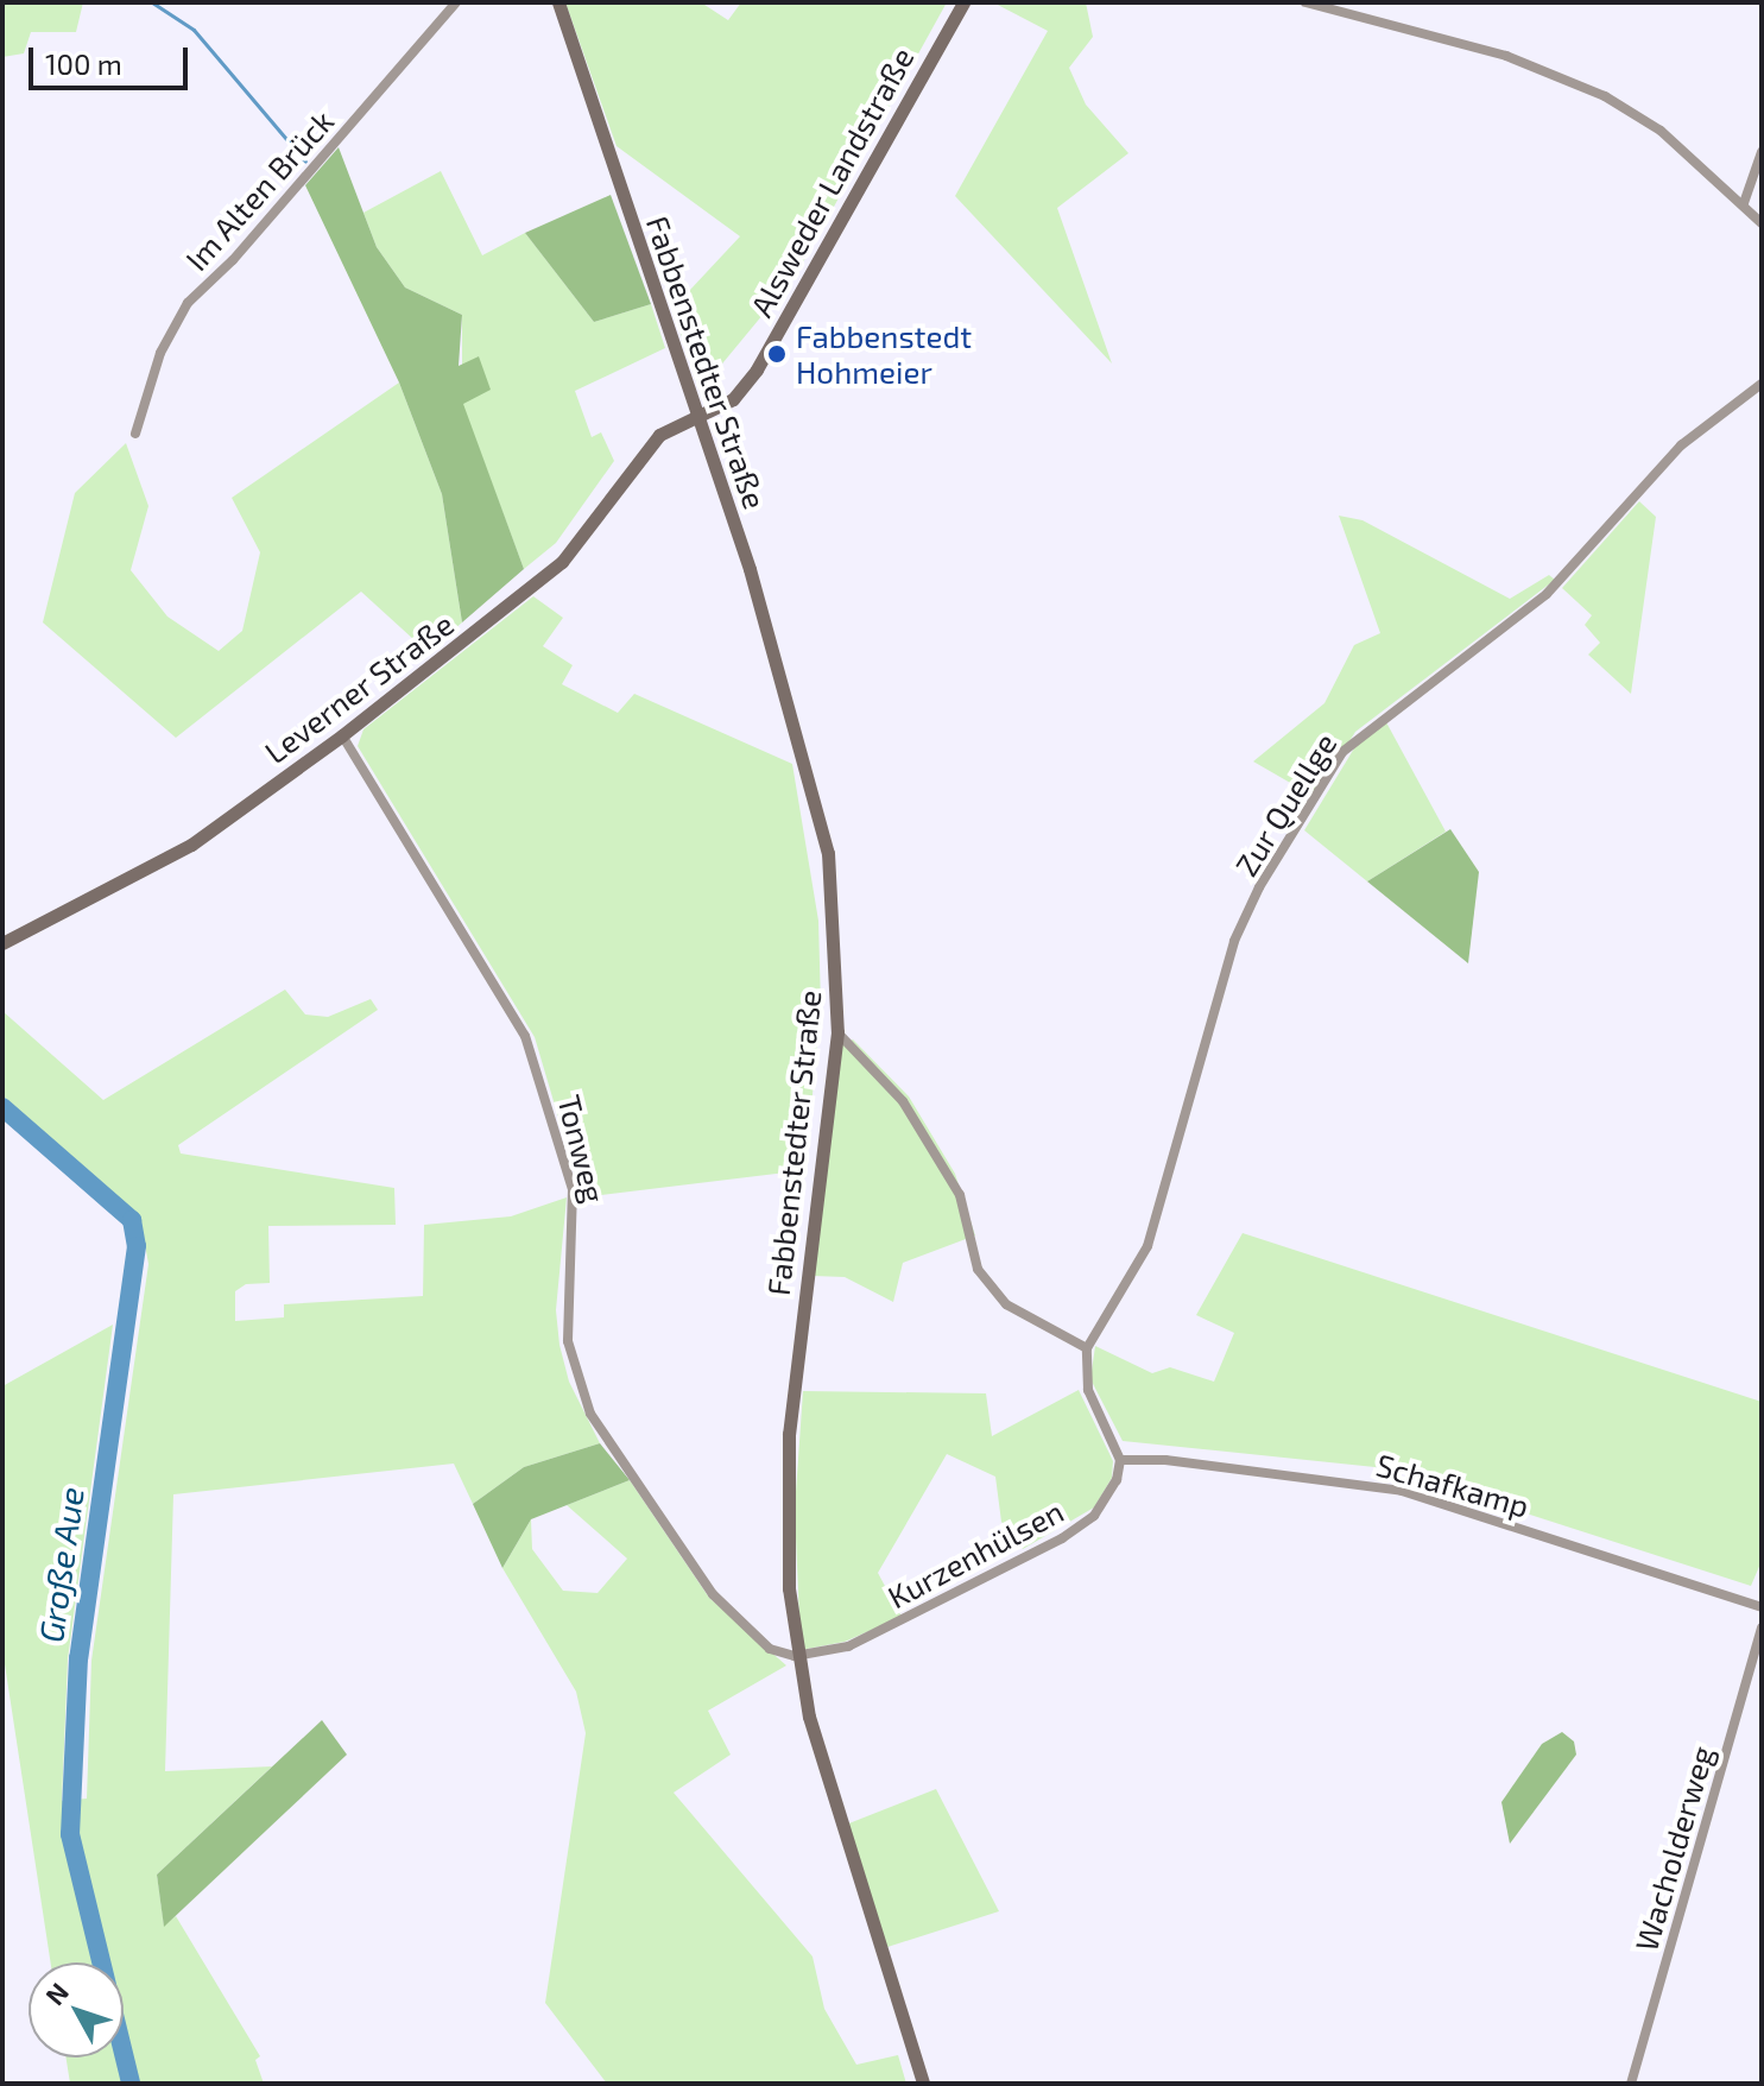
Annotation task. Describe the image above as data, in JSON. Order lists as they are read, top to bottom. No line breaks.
{"streets":{"street":["Alsweder Landstraße","Im Alten Brück","Fabbenstedter Straße","Leverner Straße","Zur Quellge","Tonweg","Schafkamp","Kurzenhülsen","Wacholderweg"]},"crossings":[["Alsweder Landstraße","Fabbenstedter Straße"],["Alsweder Landstraße","Leverner Straße"],["Fabbenstedter Straße","Leverner Straße"],["Fabbenstedter Straße","Tonweg"],["Fabbenstedter Straße","Kurzenhülsen"],["Leverner Straße","Tonweg"],["Tonweg","Kurzenhülsen"],["Schafkamp","Kurzenhülsen"]],"water":["Große Aue"],"places":["Fabbenstedt Hohmeier"],"scale_bar":"100 m","north":"top left"}
